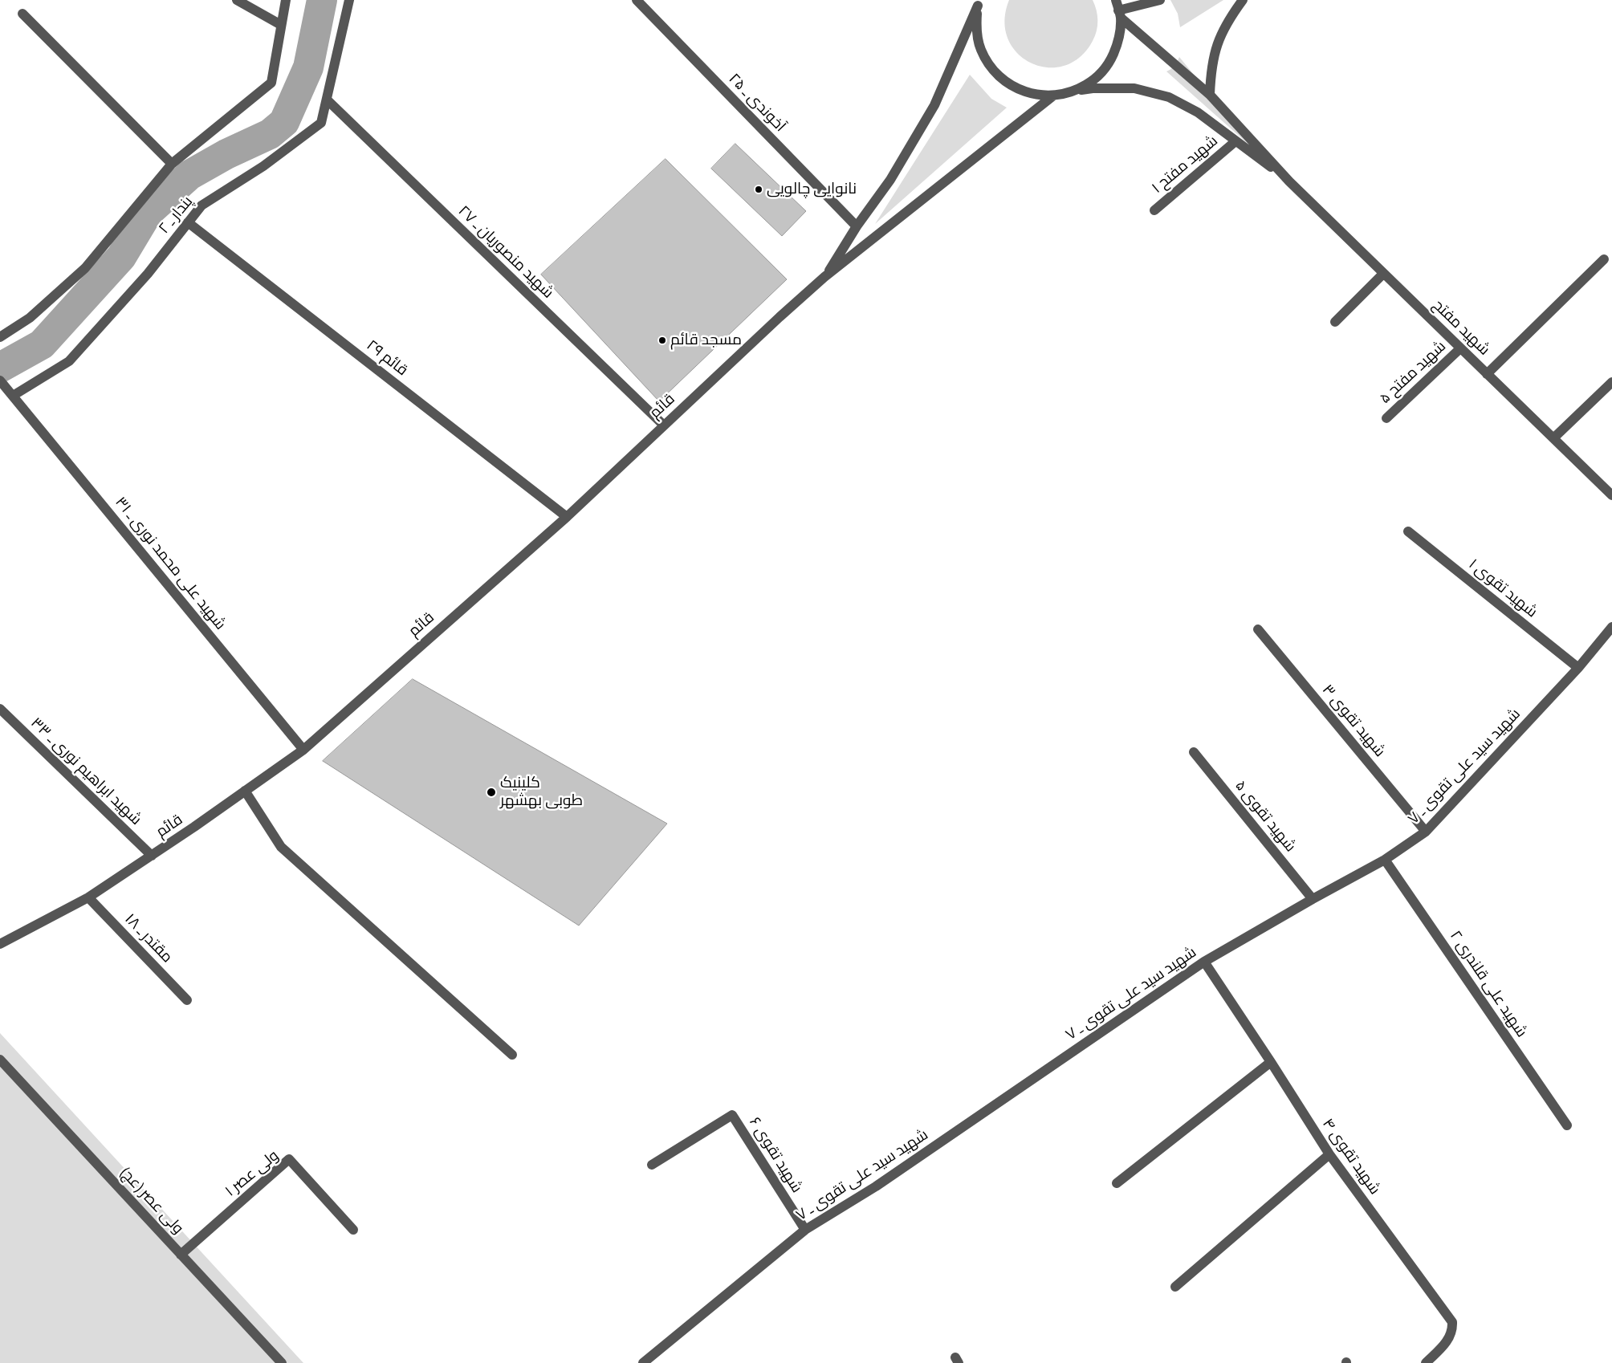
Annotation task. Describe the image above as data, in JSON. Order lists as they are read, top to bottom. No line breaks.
{"streets":{"street":["آخوندی ـ ۲۵","شهید مفتح ۱","پندار ـ ۲","شهید منصوریان ـ ۲۷","شهید مفتح","قائم ۲۹","شهید مفتح ۵","قائم","شهید علی محمد نوری ـ ۳۱","شهید تقوی ۱","شهید تقوی ۳","شهید سید علی تقوی ـ ۷","شهید ابراهیم نوری ـ ۳۳","شهید تقوی ۵","مقتدر ـ ۱۸","شهید علی قلندری ۲","شهید تقوی ۶","شهید تقوی ۴","ولی عصر ۱","ولی عصر (عج)"]},"crossings":[["پندار ـ ۲","شهید منصوریان ـ ۲۷"],["پندار ـ ۲","قائم ۲۹"],["پندار ـ ۲","شهید علی محمد نوری ـ ۳۱"],["شهید منصوریان ـ ۲۷","قائم"],["شهید مفتح","شهید مفتح ۵"],["قائم ۲۹","قائم"],["قائم","شهید علی محمد نوری ـ ۳۱"],["قائم","شهید ابراهیم نوری ـ ۳۳"],["قائم","مقتدر ـ ۱۸"],["شهید تقوی ۱","شهید سید علی تقوی ـ ۷"],["شهید تقوی ۳","شهید سید علی تقوی ـ ۷"],["شهید سید علی تقوی ـ ۷","شهید تقوی ۵"],["شهید سید علی تقوی ـ ۷","شهید علی قلندری ۲"],["شهید سید علی تقوی ـ ۷","شهید تقوی ۶"],["شهید سید علی تقوی ـ ۷","شهید تقوی ۴"],["ولی عصر ۱","ولی عصر (عج)"]],"places":["نانوایی چالویی","مسجد قائم","کلینیک طوبی بهشهر"]}
